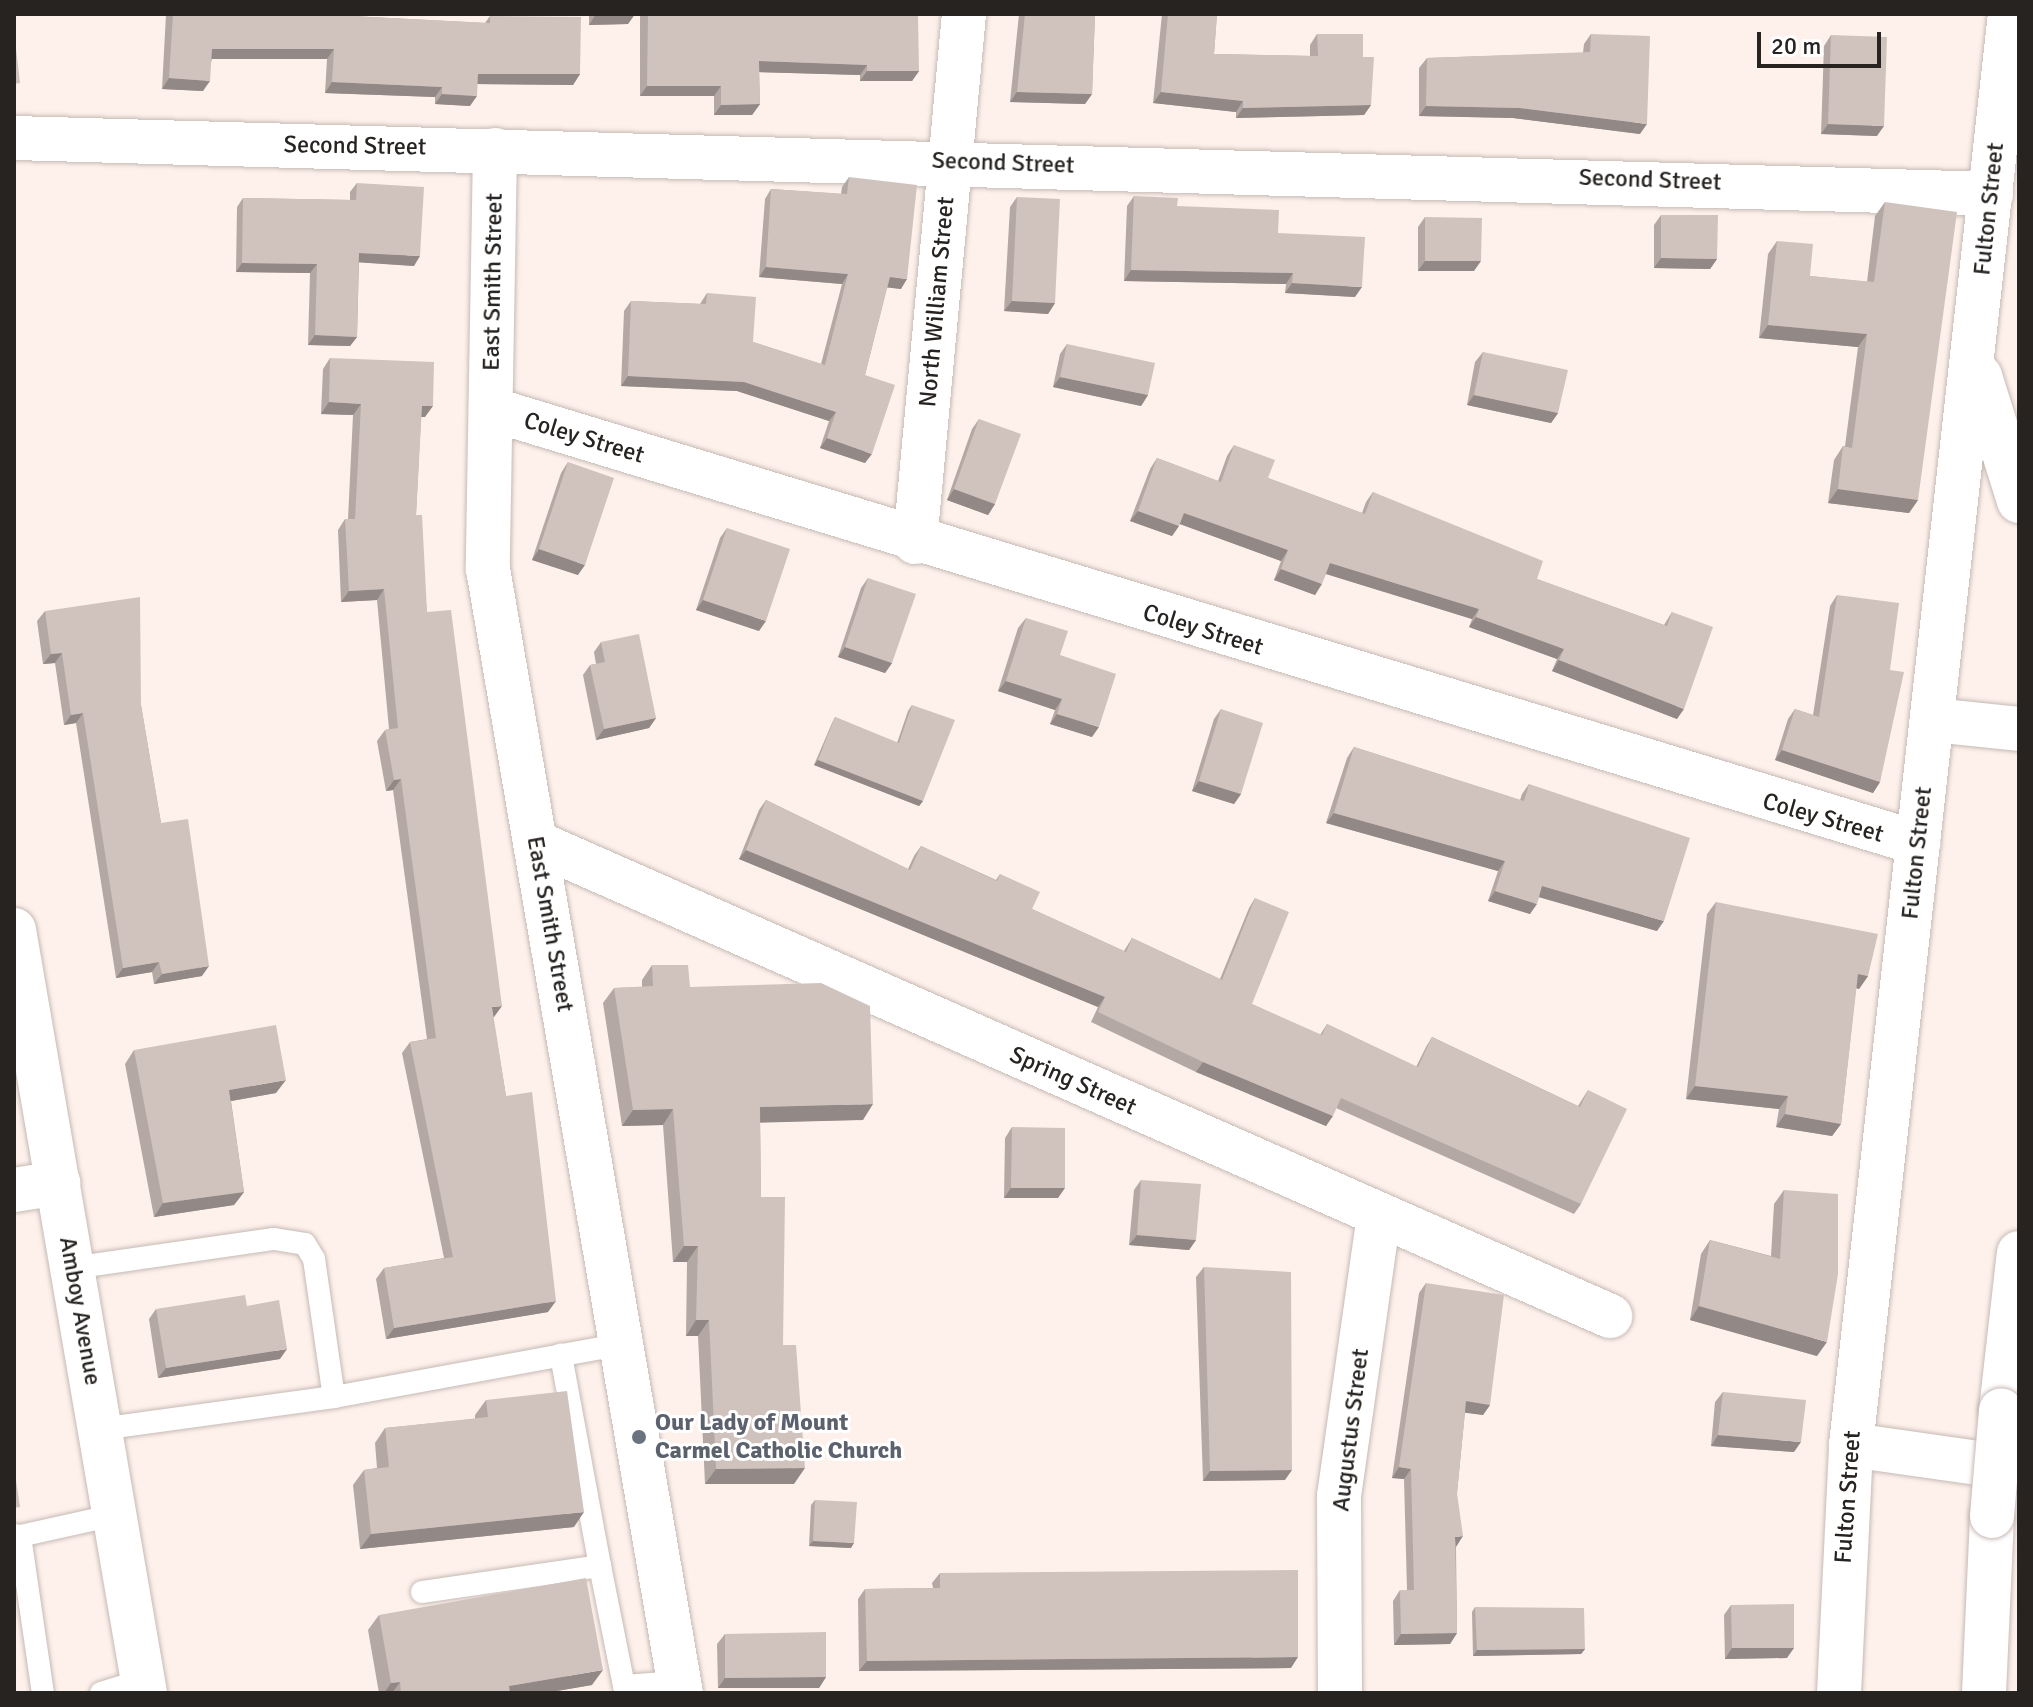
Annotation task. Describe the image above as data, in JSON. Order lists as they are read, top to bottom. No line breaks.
{"streets":{"street":["Second Street","Fulton Street","East Smith Street","North William Street","Coley Street","Spring Street","Amboy Avenue","Augustus Street"]},"crossings":[["Second Street","Fulton Street"],["Second Street","East Smith Street"],["Second Street","North William Street"],["Fulton Street","Coley Street"],["East Smith Street","Coley Street"],["East Smith Street","Spring Street"],["North William Street","Coley Street"],["Spring Street","Augustus Street"]],"places":["Our Lady of Mount Carmel Catholic Church"],"scale_bar":"20 m"}
